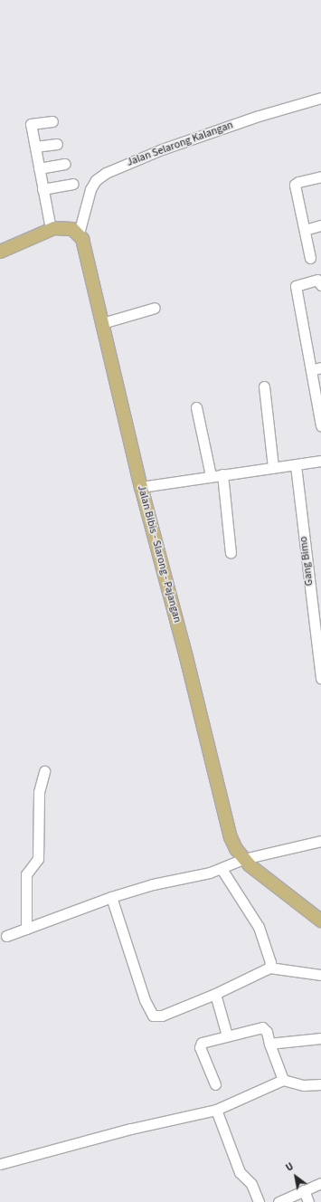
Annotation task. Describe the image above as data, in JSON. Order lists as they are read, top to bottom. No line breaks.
{"streets":{"main road":["Jalan Bibis - Slarong - Pajangan"],"street":["Jalan Selarong Kalangan","Gang Bimo"]},"crossings":[["Jalan Selarong Kalangan","Jalan Bibis - Slarong - Pajangan"]],"north":"top left"}
